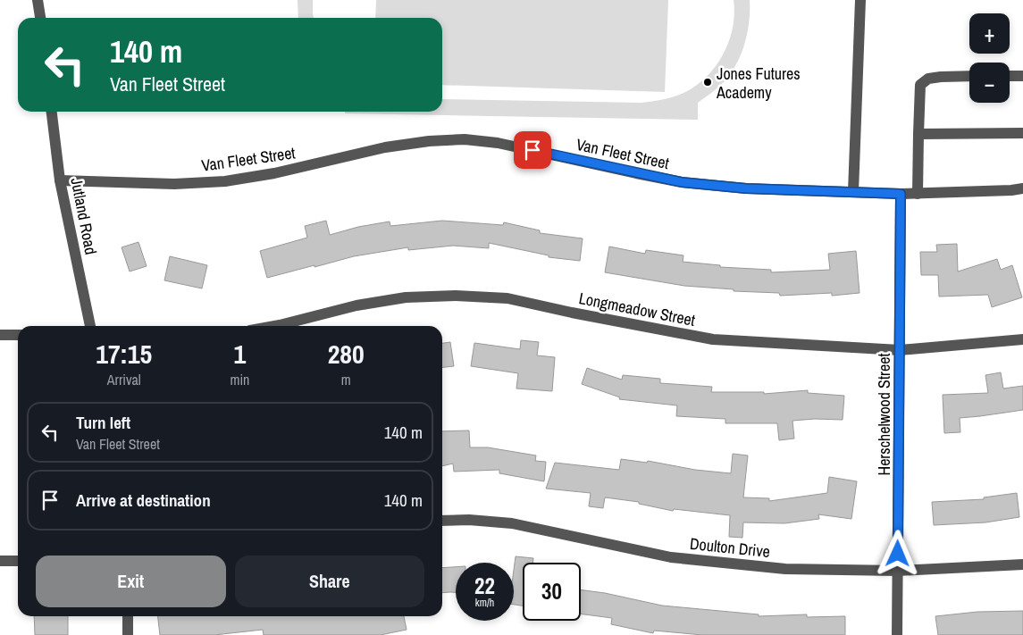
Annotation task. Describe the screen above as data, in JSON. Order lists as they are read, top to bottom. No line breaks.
{"streets":{"street":["Van Fleet Street","Jutland Road","Longmeadow Street","Herschelwood Street","Doulton Drive"]},"crossings":[["Van Fleet Street","Jutland Road"],["Van Fleet Street","Herschelwood Street"],["Longmeadow Street","Herschelwood Street"],["Herschelwood Street","Doulton Drive"]],"places":["Jones Futures Academy"],"page":{"map_buttons":["+","−"],"turn":["140 m","Van Fleet Street"],"eta":["17:15","Arrival","1","min","280","m"],"list":[{"name":"Turn left","note":"Van Fleet Street","value":"140 m"},{"name":"Arrive at destination","value":"140 m"}],"buttons":["Exit","Share"],"speed":"22 km/h","limit":"30"}}
